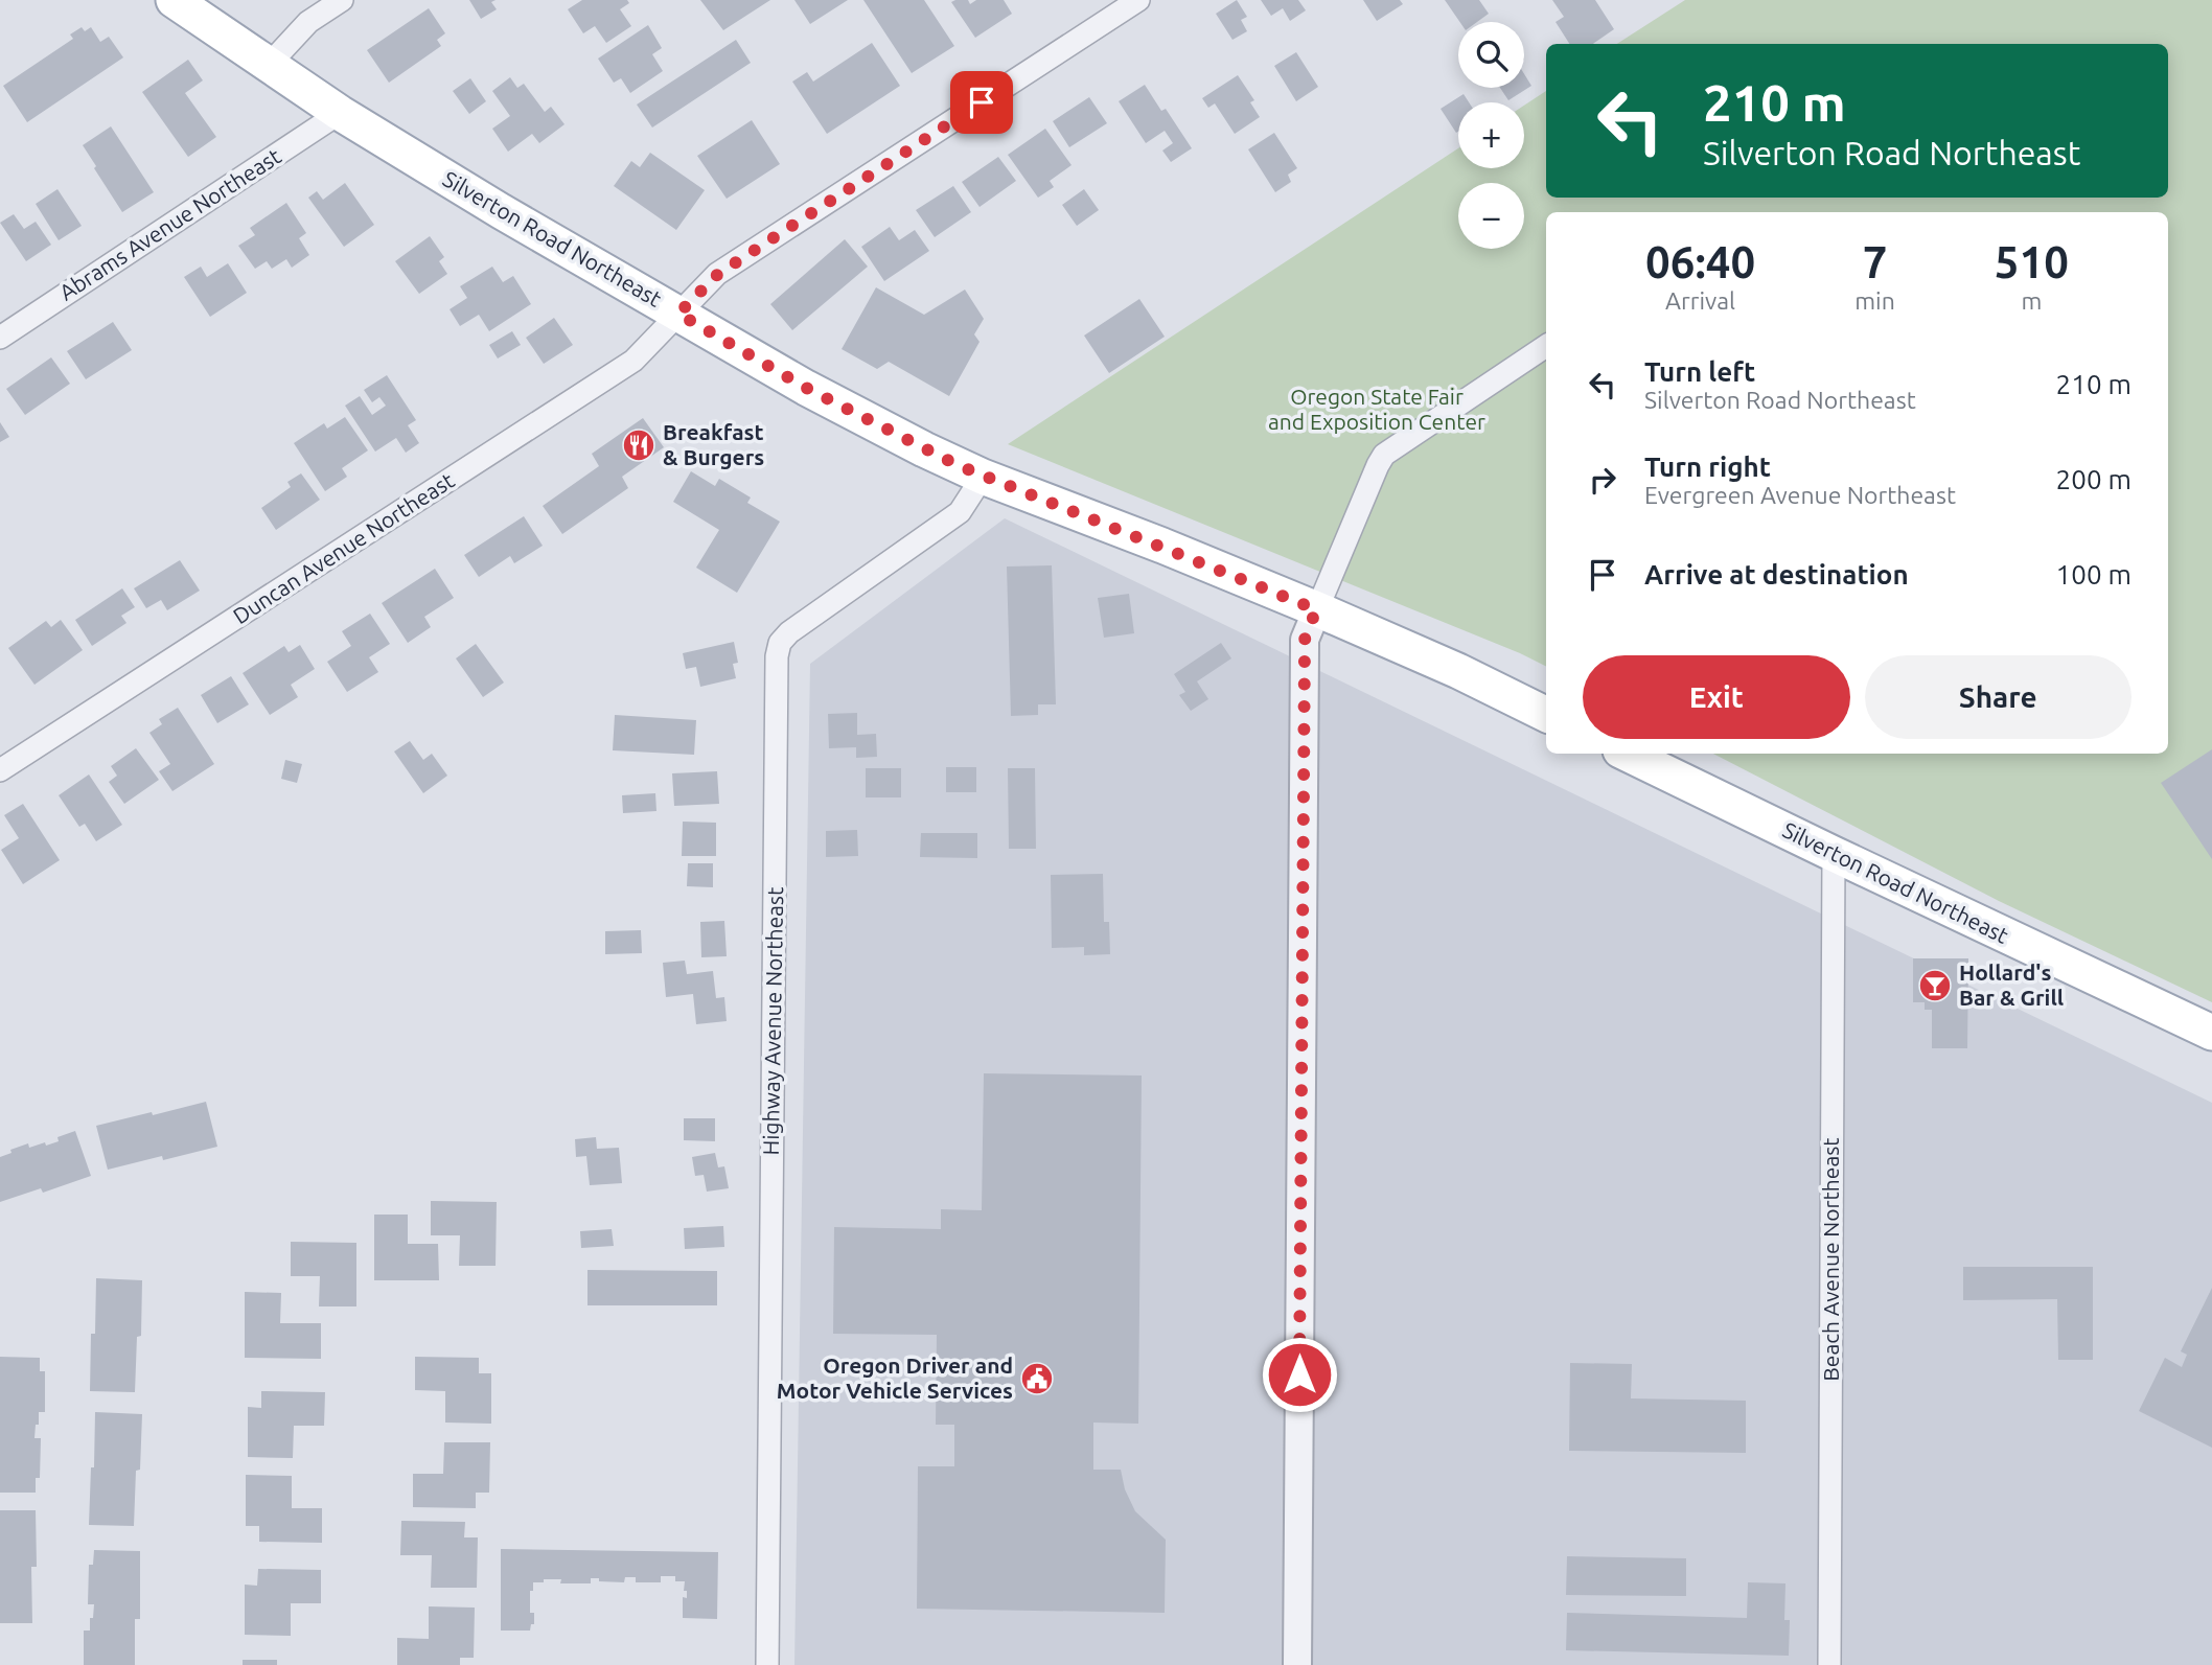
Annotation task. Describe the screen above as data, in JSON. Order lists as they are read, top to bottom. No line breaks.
{"streets":{"main road":["Silverton Road Northeast"],"street":["Abrams Avenue Northeast","Duncan Avenue Northeast","Highway Avenue Northeast","Beach Avenue Northeast"]},"crossings":[["Abrams Avenue Northeast","Silverton Road Northeast"],["Silverton Road Northeast","Duncan Avenue Northeast"],["Silverton Road Northeast","Highway Avenue Northeast"],["Silverton Road Northeast","Beach Avenue Northeast"]],"parks":["Oregon State Fair and Exposition Center"],"places":{"restaurant":["Breakfast & Burgers"],"bar":["Hollard's Bar & Grill"],"public building":["Oregon Driver and Motor Vehicle Services"]},"page":{"map_buttons":["+","−"],"turn":["210 m","Silverton Road Northeast"],"eta":["06:40","Arrival","7","min","510","m"],"list":[{"name":"Turn left","note":"Silverton Road Northeast","value":"210 m"},{"name":"Turn right","note":"Evergreen Avenue Northeast","value":"200 m"},{"name":"Arrive at destination","value":"100 m"}],"buttons":["Exit","Share"]}}
